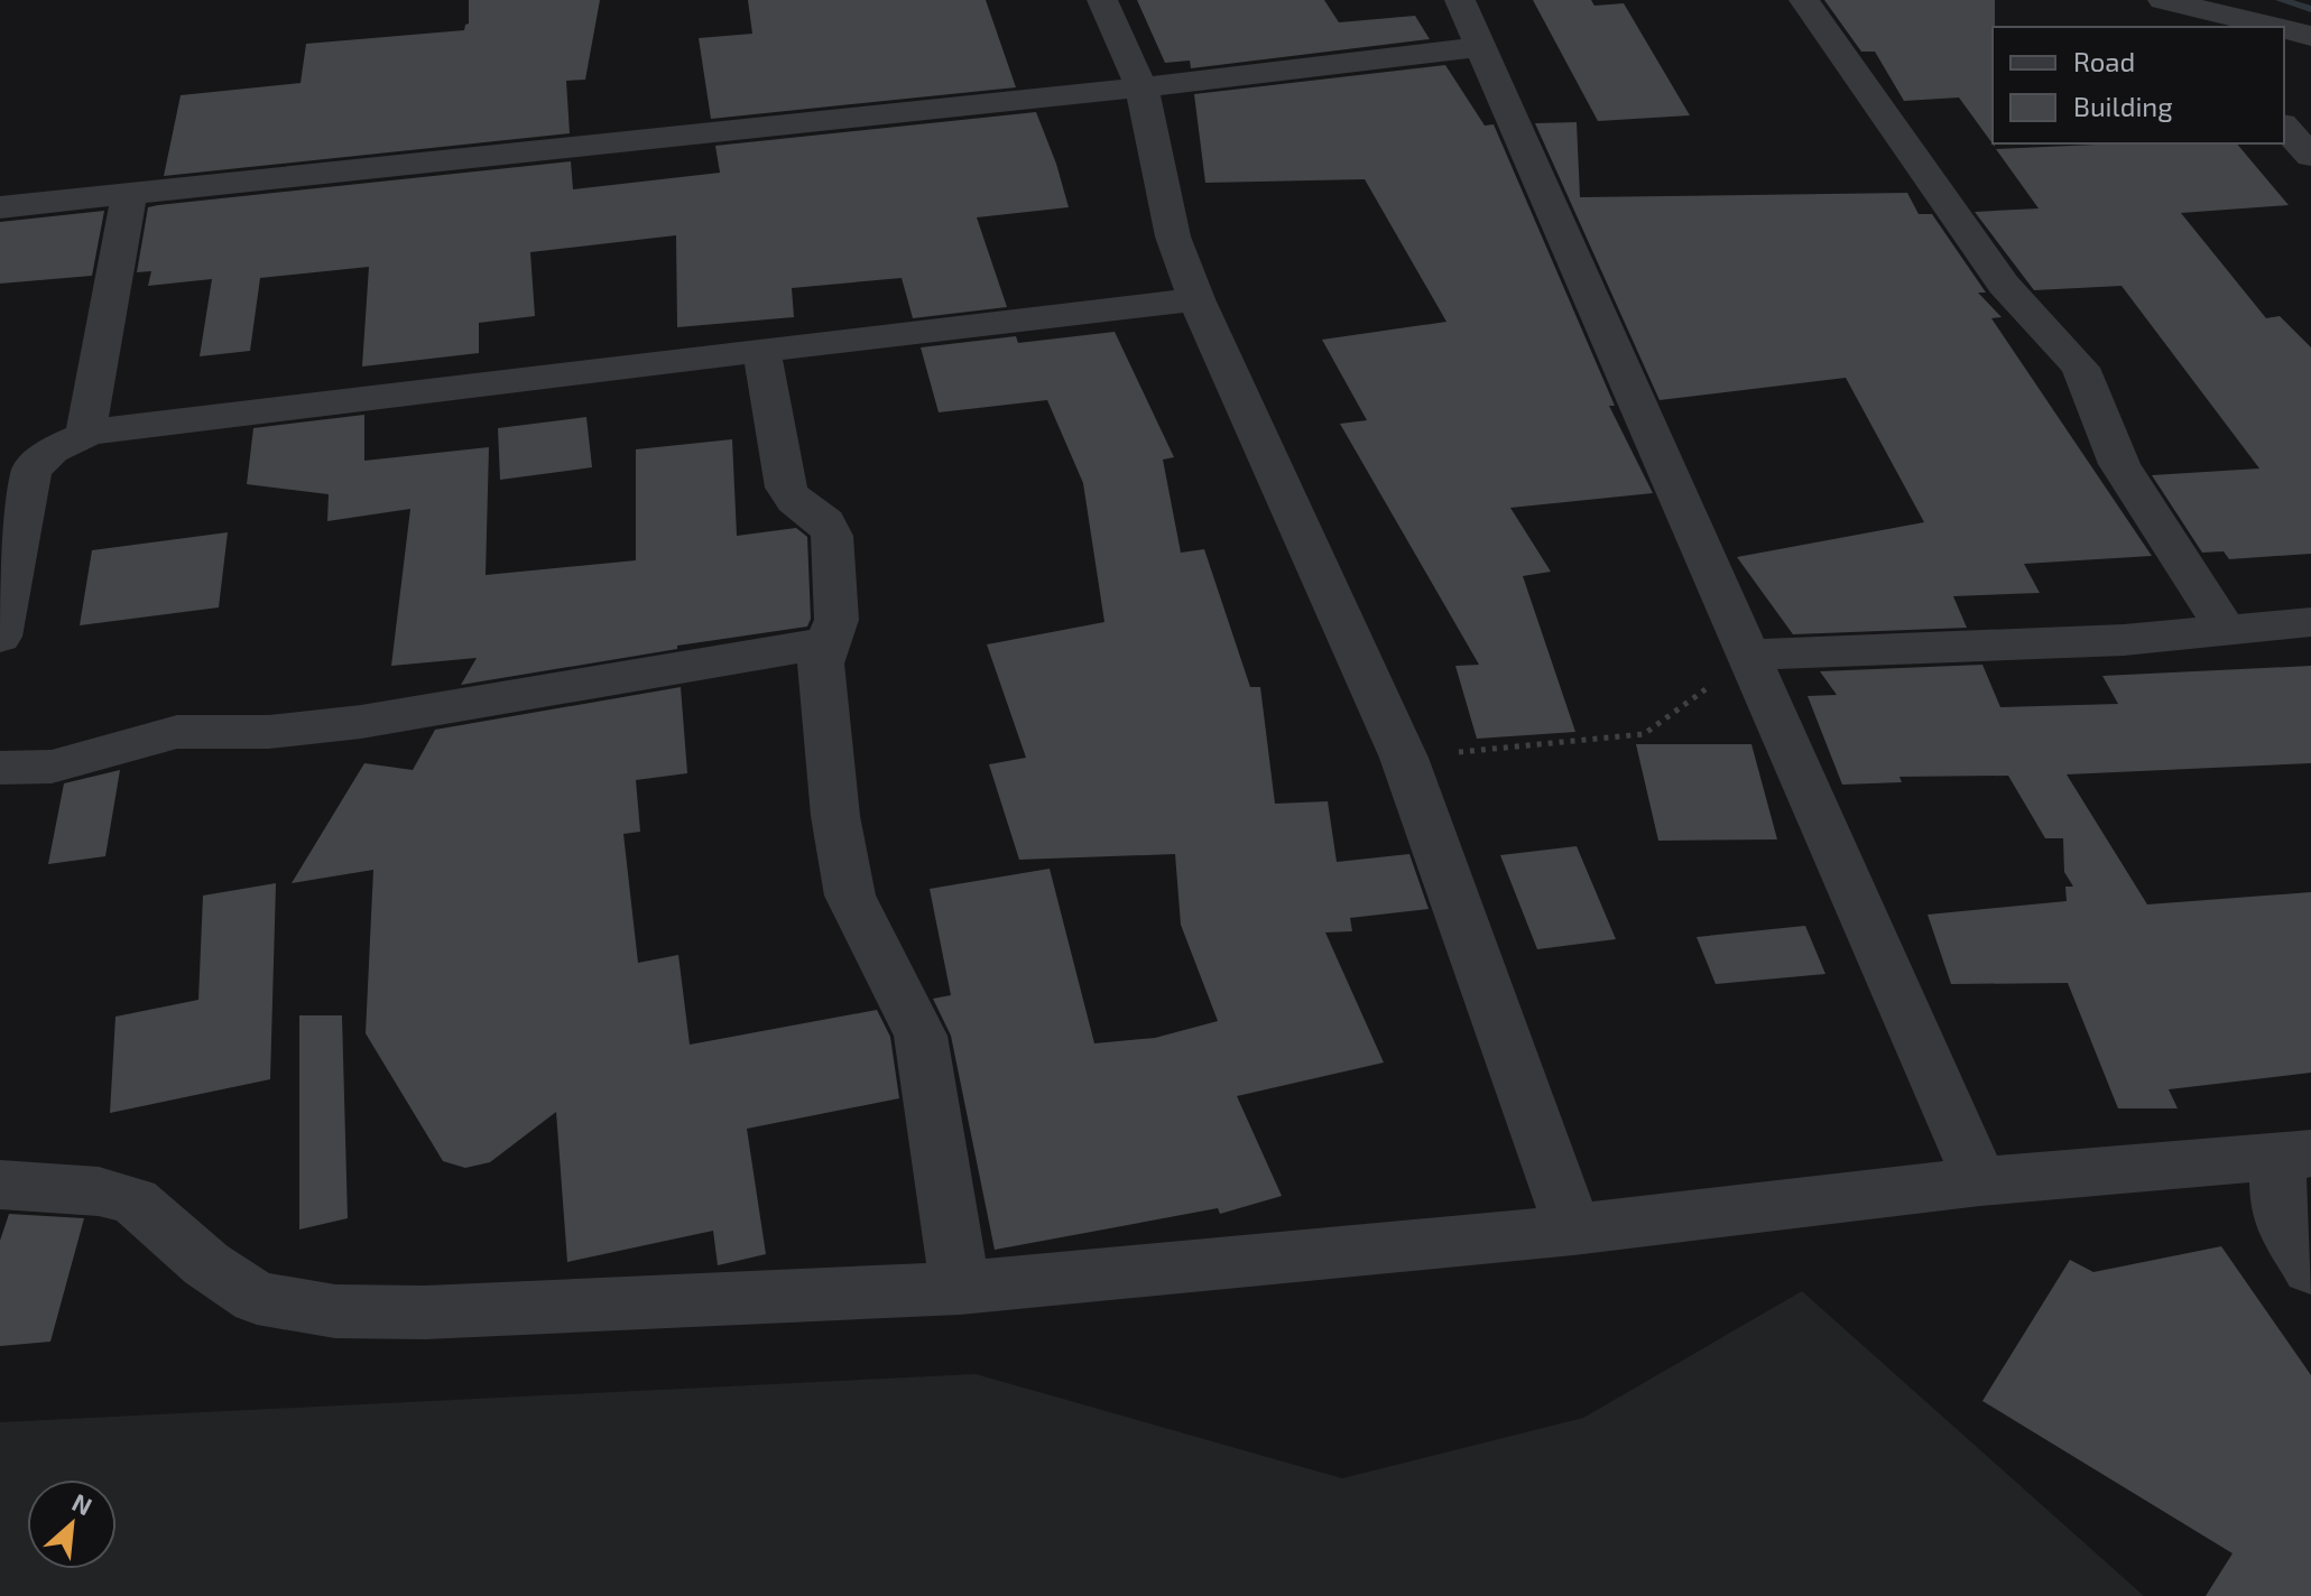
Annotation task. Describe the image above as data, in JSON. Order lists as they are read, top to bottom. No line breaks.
{"legend":["Road","Building"],"north":"top right"}
